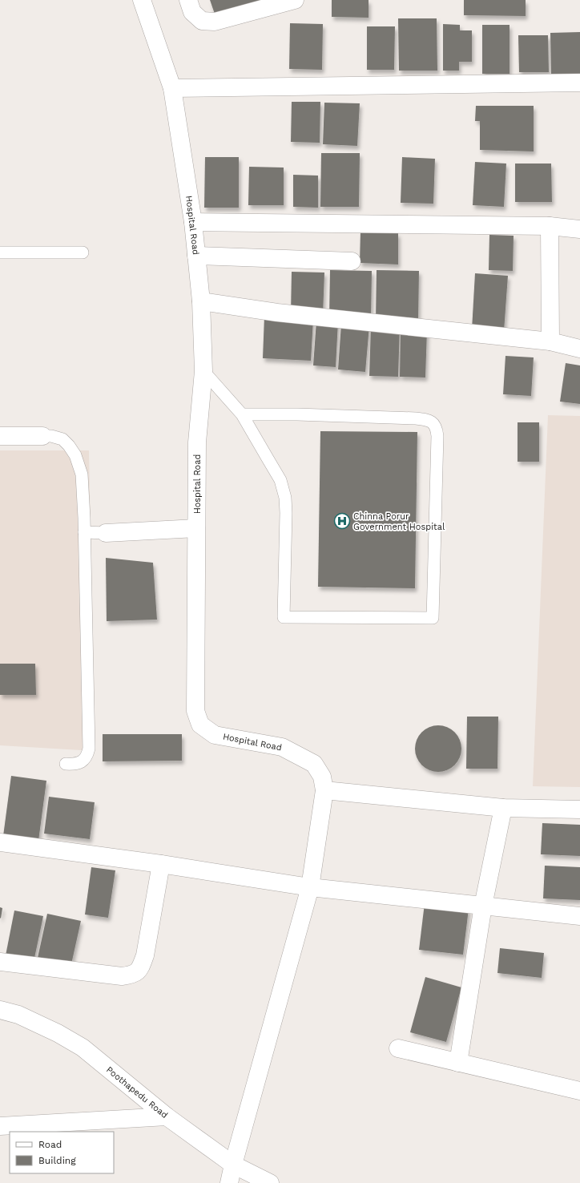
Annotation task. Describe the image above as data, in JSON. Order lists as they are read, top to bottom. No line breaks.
{"streets":{"street":["Hospital Road","Poothapedu Road"]},"crossings":[["Hospital Road","Poothapedu Road"]],"places":{"hospital":["Chinna Porur Government Hospital"]},"legend":["Road","Building"]}
